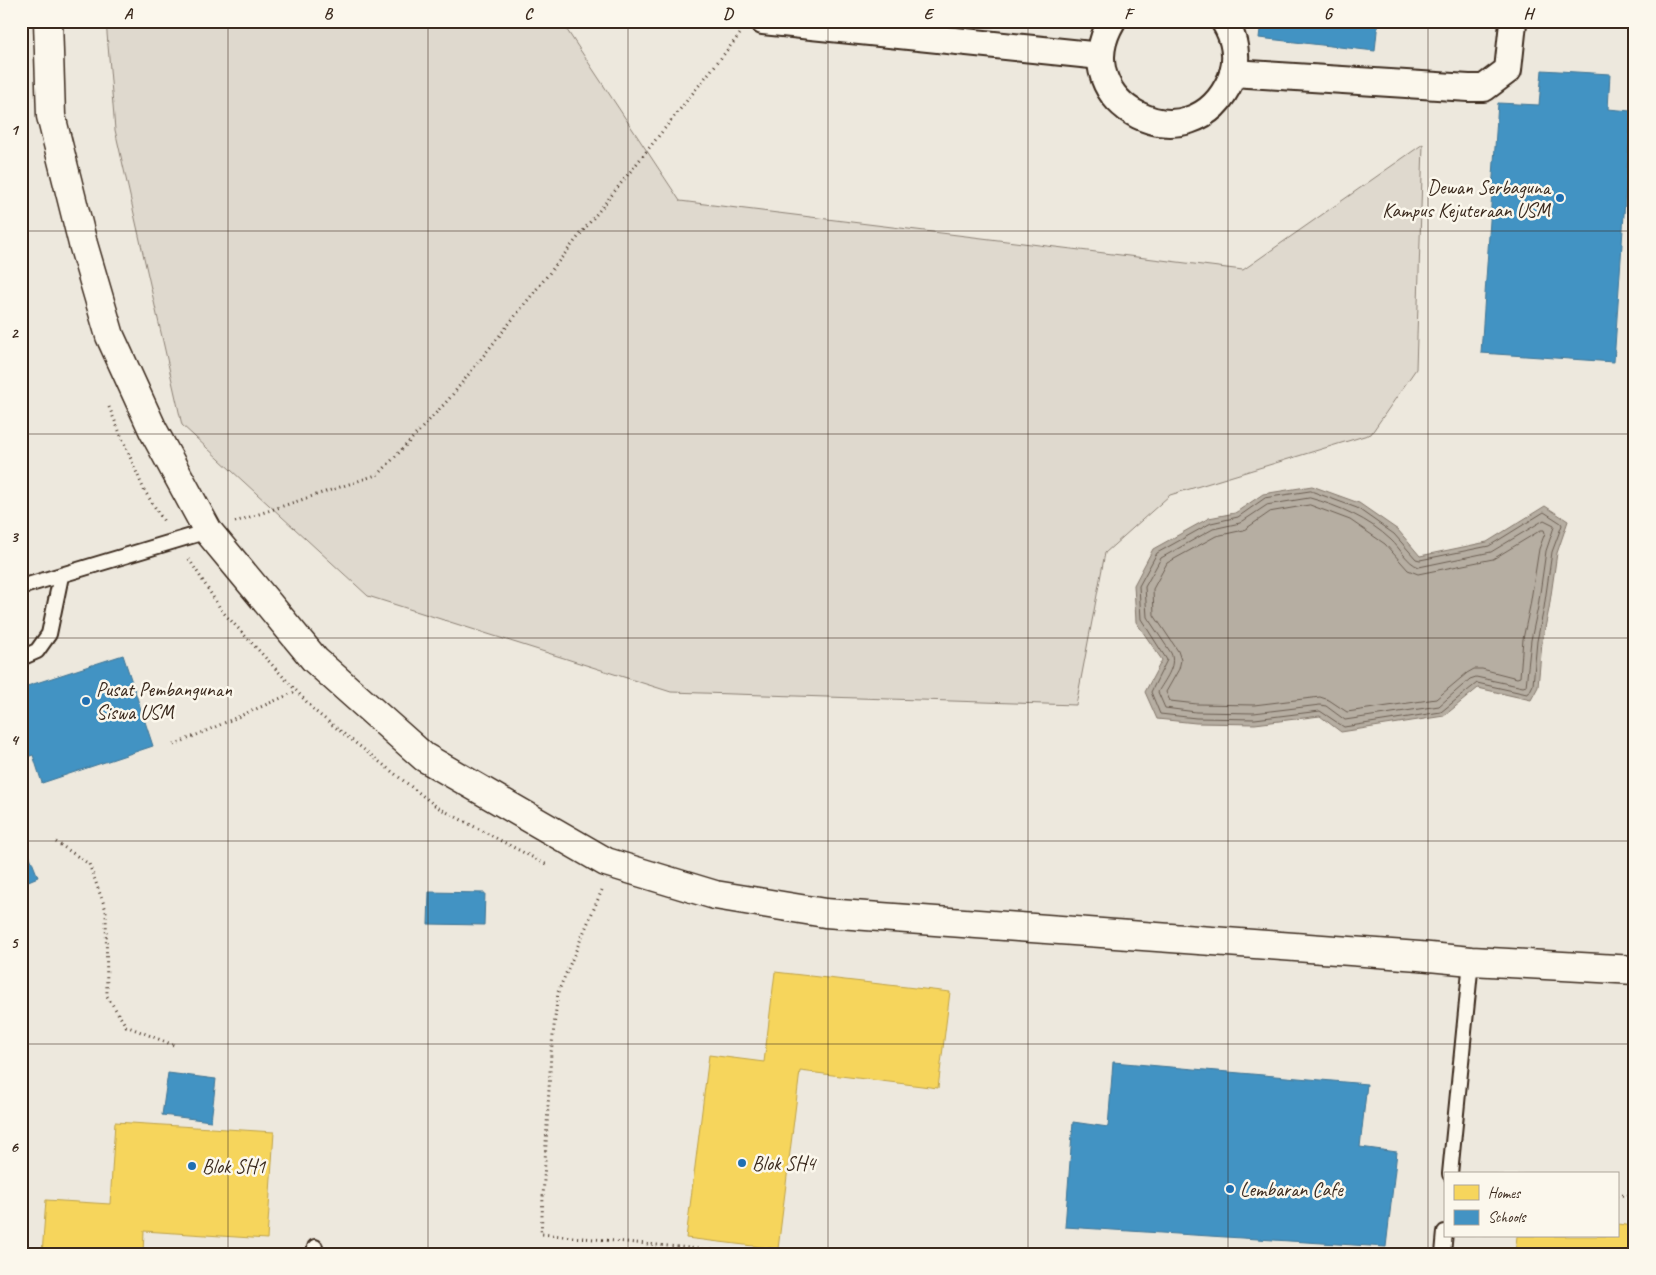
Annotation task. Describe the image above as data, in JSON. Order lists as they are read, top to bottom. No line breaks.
{"places":["Dewan Serbaguna Kampus Kejuteraan USM","Pusat Pembangunan Siswa USM","Blok SH4","Blok SH1","Lembaran Cafe"],"legend":["Homes","Schools"],"grid":{"columns":["A","B","C","D","E","F","G","H"],"rows":["1","2","3","4","5","6"]}}
